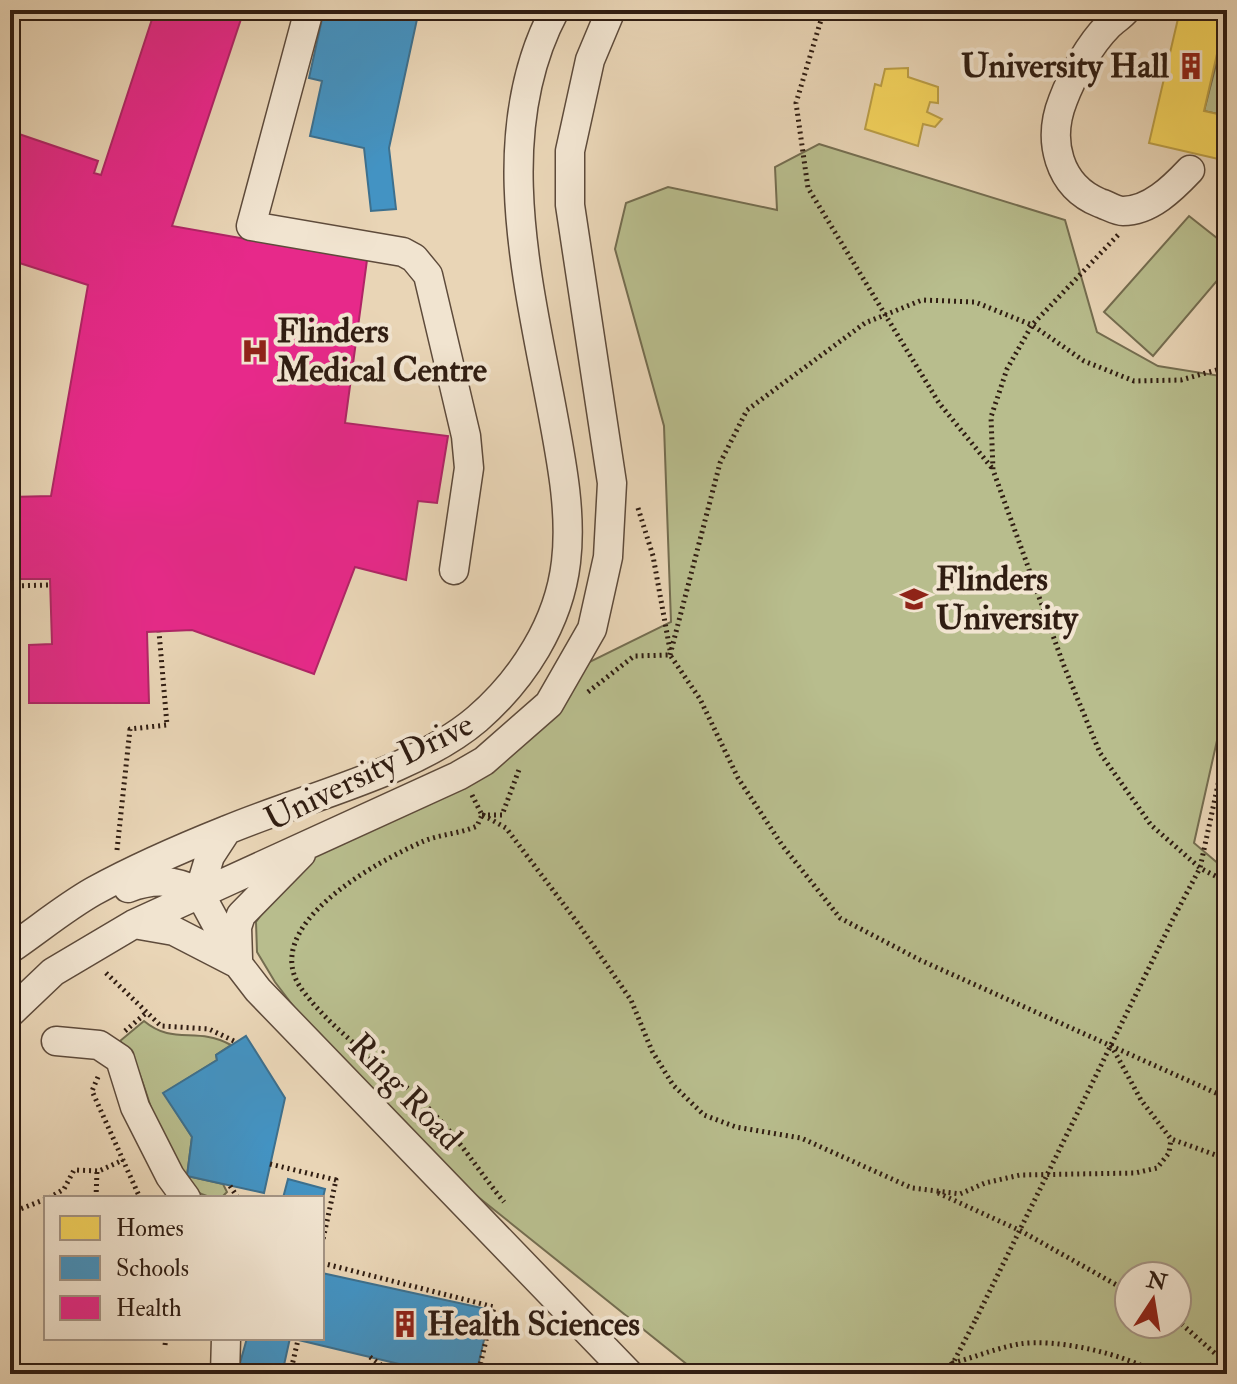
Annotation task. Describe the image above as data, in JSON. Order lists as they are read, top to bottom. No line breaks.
{"streets":{"street":["University Drive","Ring Road"]},"crossings":[["University Drive","Ring Road"]],"places":{"building":["University Hall","Health Sciences"],"hospital":["Flinders Medical Centre"],"school or university":["Flinders University"]},"legend":["Homes","Schools","Health"],"north":"top"}
